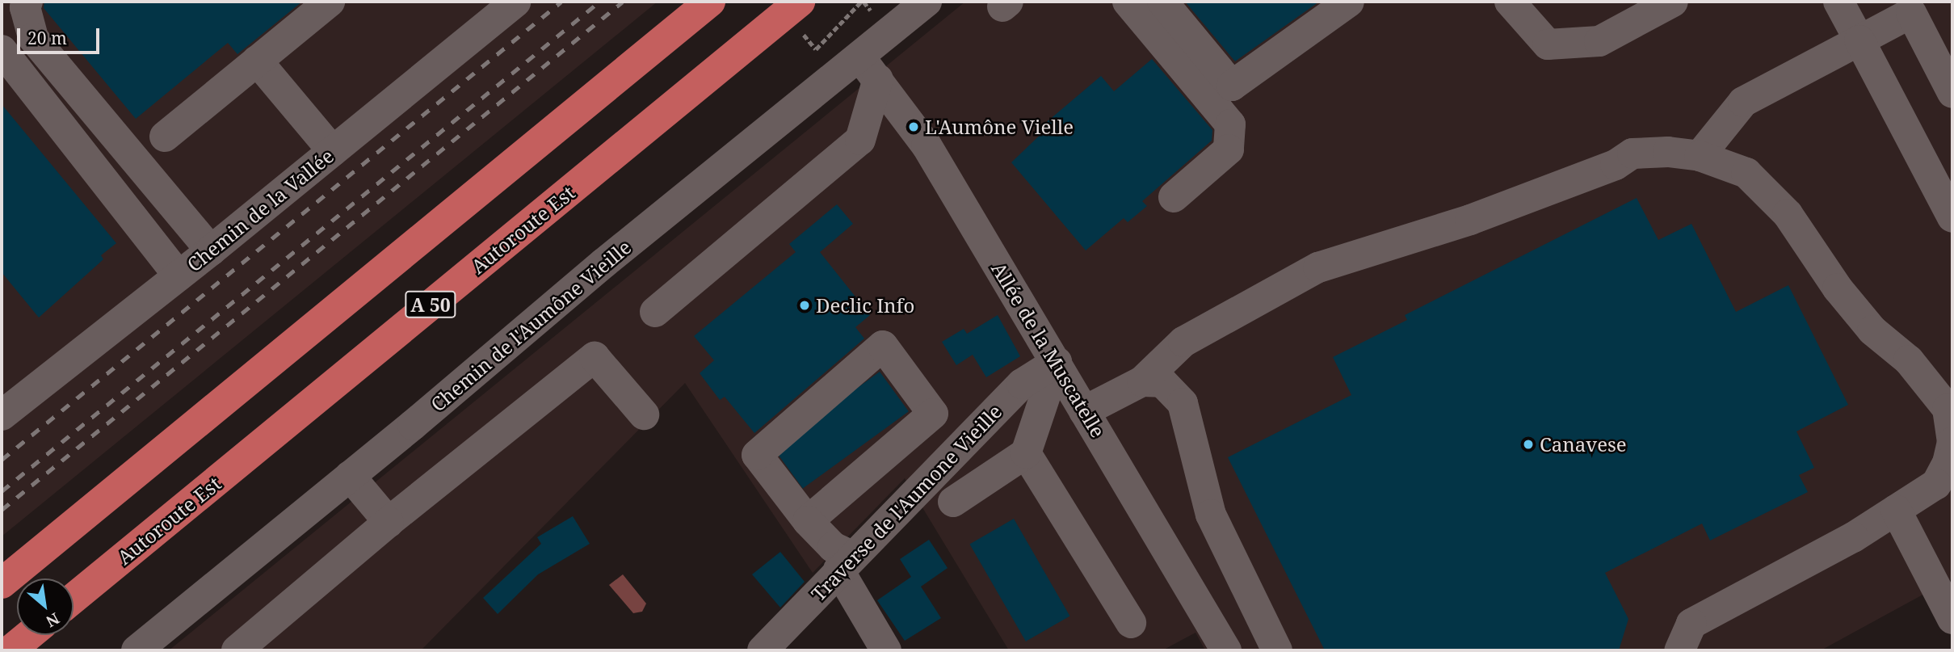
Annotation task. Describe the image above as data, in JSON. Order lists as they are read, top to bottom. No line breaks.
{"streets":{"highway":["Autoroute Est","A 50"],"street":["Chemin de la Vallée","Chemin de l'Aumône Vieille","Allée de la Muscatelle","Traverse de l'Aumone Vieille"]},"crossings":[["Chemin de l'Aumône Vieille","Allée de la Muscatelle"],["Allée de la Muscatelle","Traverse de l'Aumone Vieille"]],"places":["L'Aumône Vielle","Declic Info","Canavese"],"scale_bar":"20 m","north":"bottom right"}
